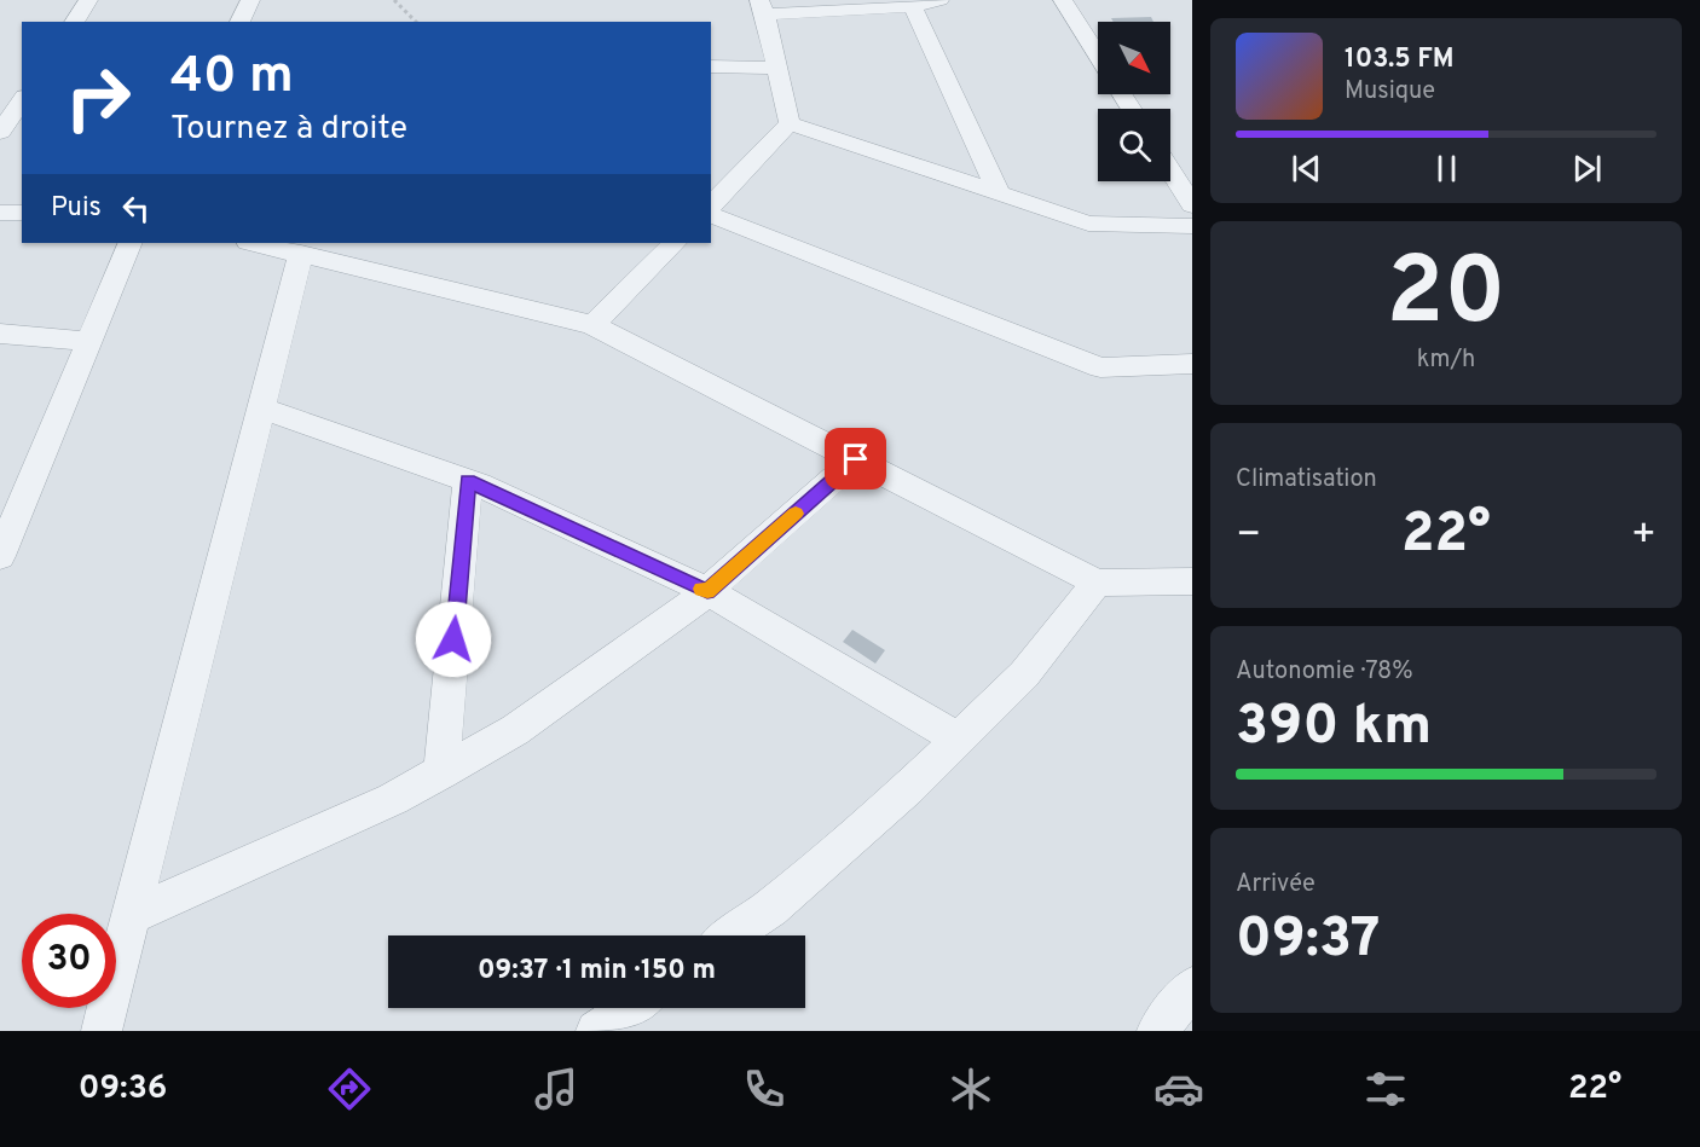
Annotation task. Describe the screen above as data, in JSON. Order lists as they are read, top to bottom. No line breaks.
{"north":"bottom right","page":{"turn":["40 m","Tournez à droite"],"song":["103.5 FM","Musique"],"then":"Puis","tile":[["20","km/h"],"Climatisation",["Autonomie · 78%","390 km"],["Arrivée","09:37"]],"heat":["−","22°","+"],"limit":"30","trip":"09:37 · 1 min · 150 m","tabs":["09:36","22°"]}}
